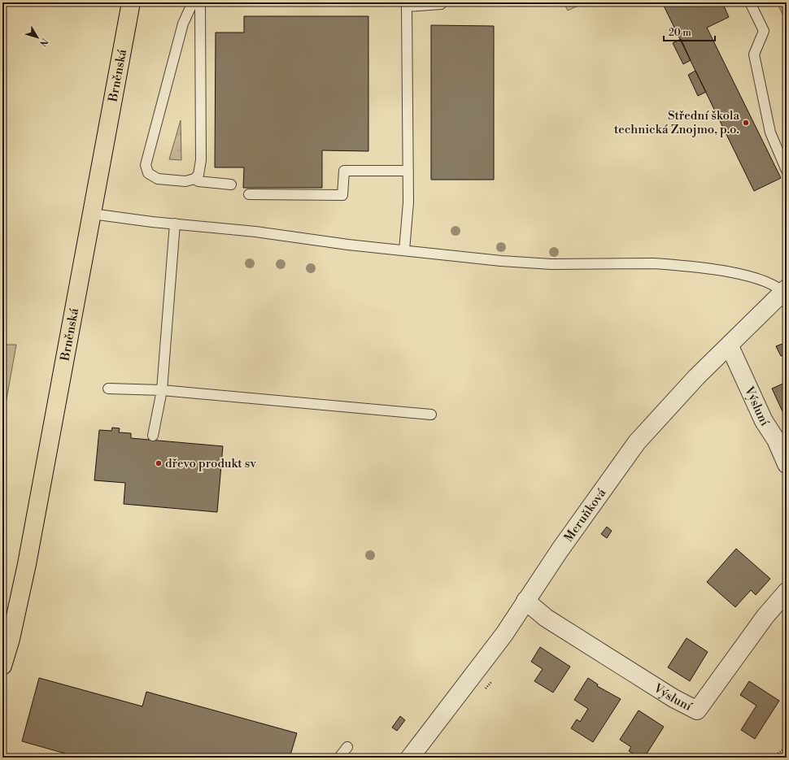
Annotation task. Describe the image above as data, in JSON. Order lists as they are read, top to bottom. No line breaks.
{"streets":{"main road":["Brněnská"],"street":["Výsluní","Meruňková"]},"crossings":[["Výsluní","Meruňková"]],"places":["Střední škola technická Znojmo, p.o.","dřevo produkt sv"],"scale_bar":"20 m","north":"bottom right"}
